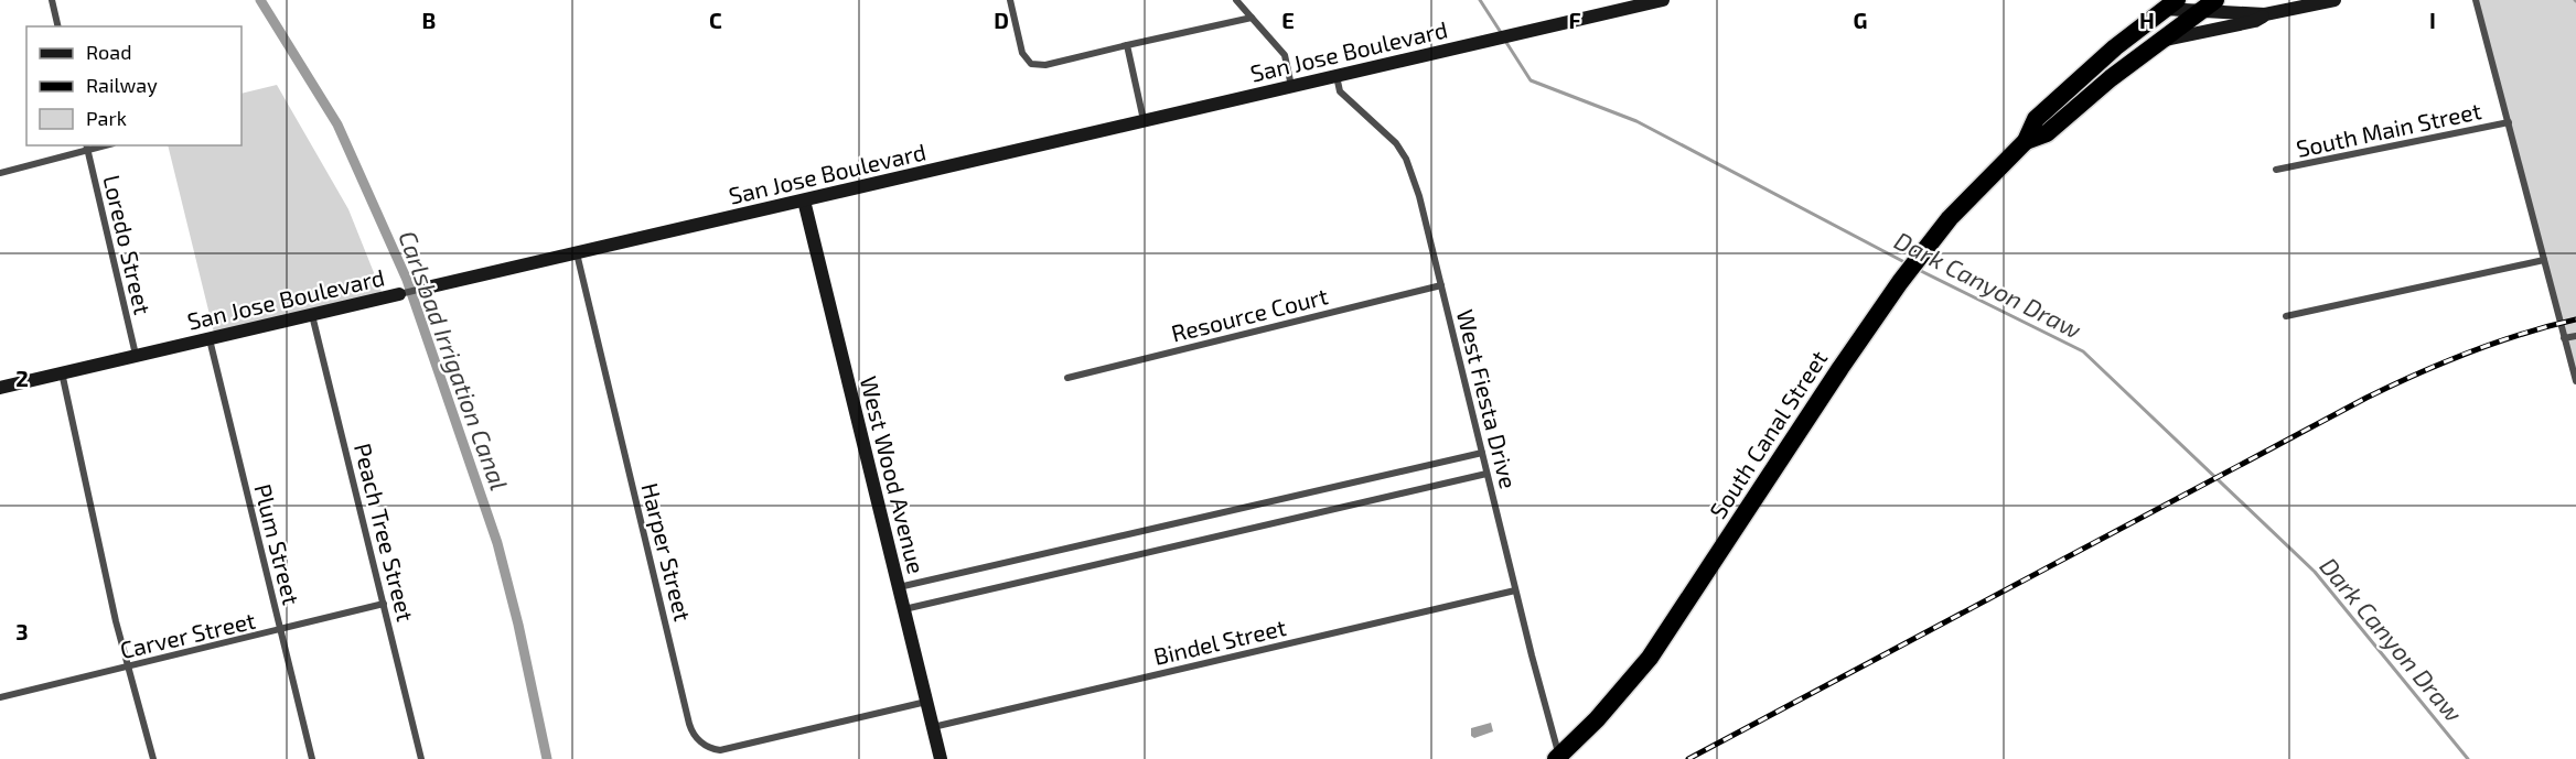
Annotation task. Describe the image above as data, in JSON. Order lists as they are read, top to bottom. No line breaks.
{"streets":{"highway":["South Canal Street"],"street":["San Jose Boulevard","South Main Street","Loredo Street","Resource Court","West Fiesta Drive","West Wood Avenue","Peach Tree Street","Plum Street","Harper Street","Carver Street","Bindel Street"]},"crossings":[["San Jose Boulevard","Loredo Street"],["San Jose Boulevard","West Fiesta Drive"],["San Jose Boulevard","West Wood Avenue"],["San Jose Boulevard","Peach Tree Street"],["San Jose Boulevard","Plum Street"],["San Jose Boulevard","Harper Street"],["Resource Court","West Fiesta Drive"],["West Fiesta Drive","South Canal Street"],["West Fiesta Drive","Bindel Street"],["West Wood Avenue","Harper Street"],["West Wood Avenue","Bindel Street"],["Peach Tree Street","Carver Street"],["Plum Street","Carver Street"]],"water":["Dark Canyon Draw","Carlsbad Irrigation Canal"],"legend":["Road","Railway","Park"],"grid":{"columns":["B","C","D","E","F","G","H","I"],"rows":["2","3"]}}
